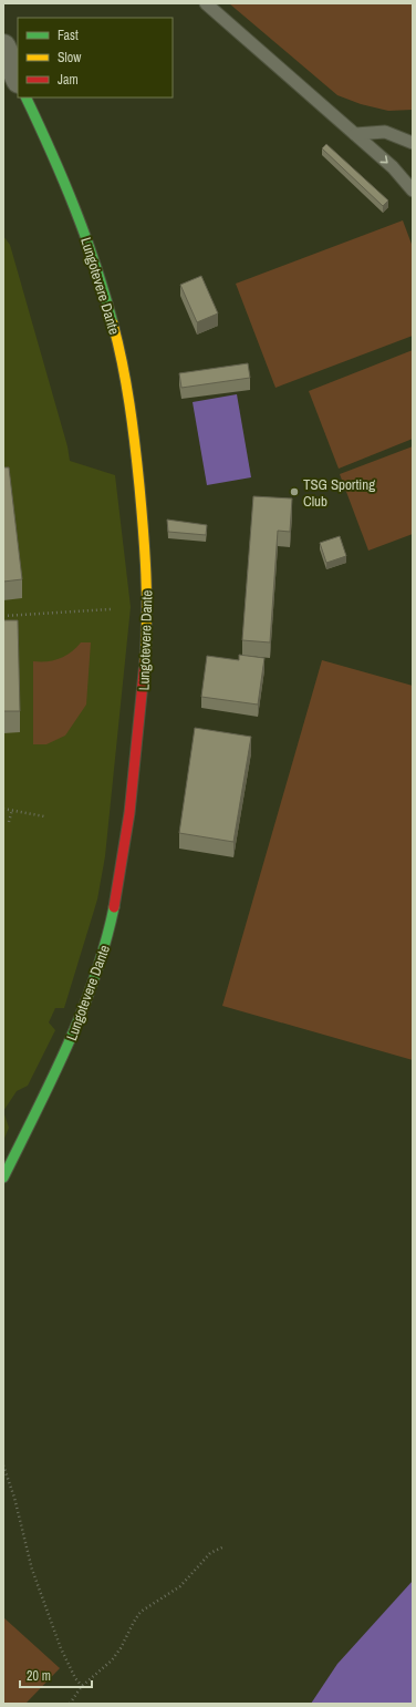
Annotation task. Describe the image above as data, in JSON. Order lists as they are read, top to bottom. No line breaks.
{"streets":{"street":["Lungotevere Dante"]},"places":["TSG Sporting Club"],"legend":["Fast","Slow","Jam"],"scale_bar":"20 m"}
